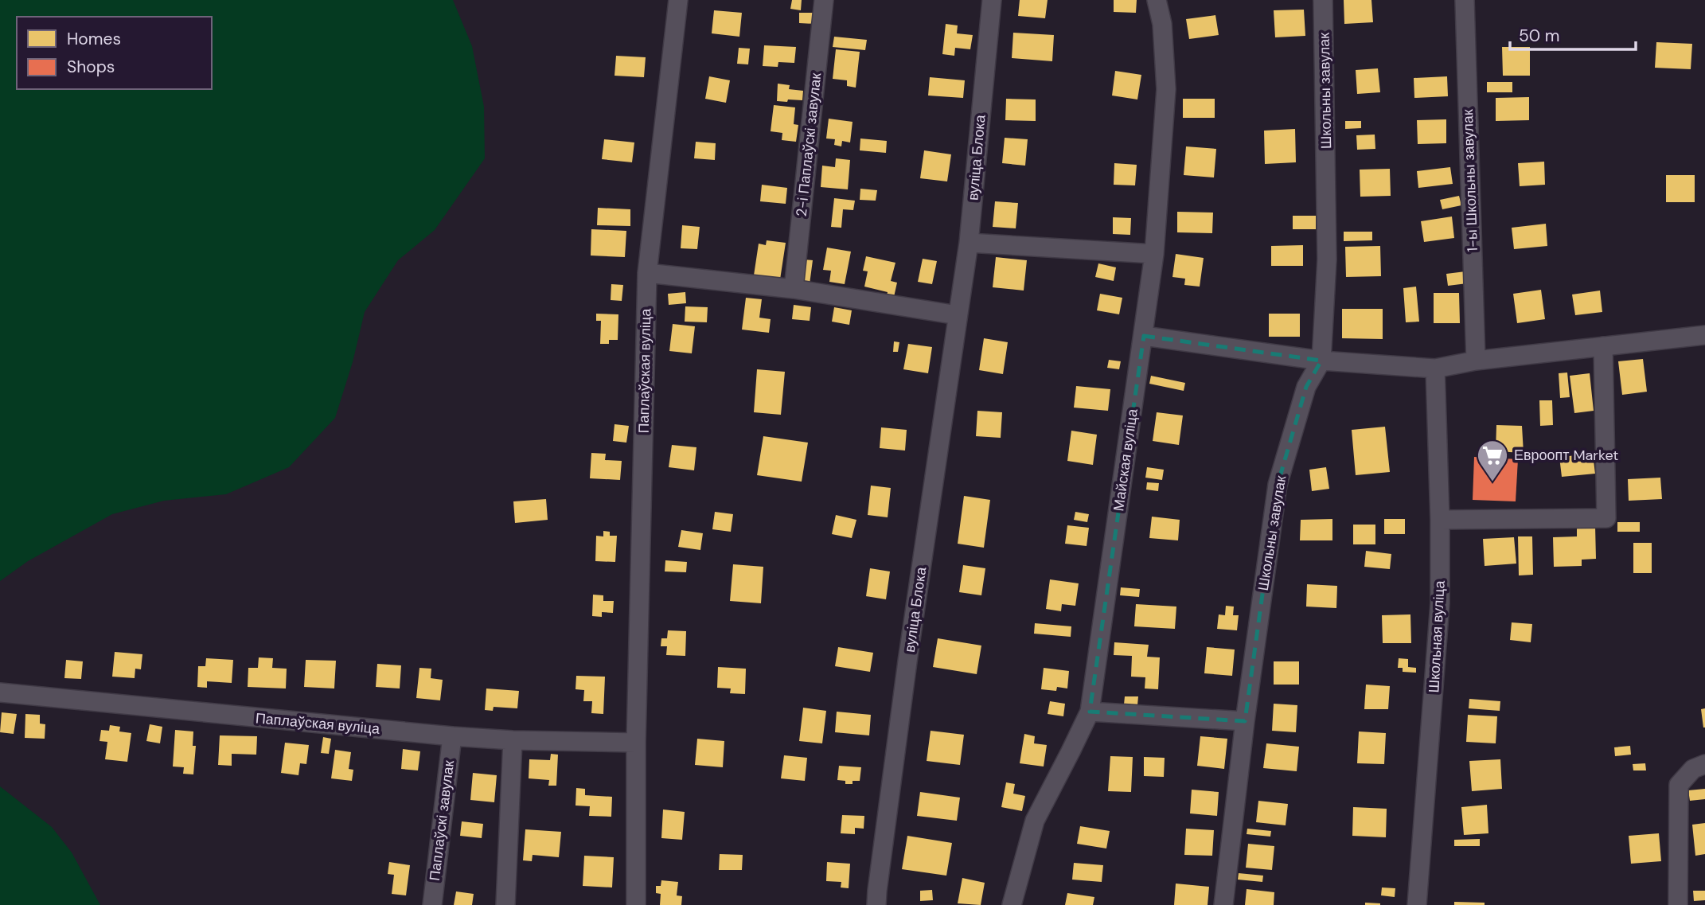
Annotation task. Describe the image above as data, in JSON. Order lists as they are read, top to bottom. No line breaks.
{"streets":{"street":["Школьны завулак","2-і Паплаўскі завулак","вуліца Блока","1-ы Школьны завулак","Паплаўская вуліца","Майская вуліца","Школьная вуліца","Паплаўскі завулак"]},"crossings":[["Паплаўская вуліца","Паплаўскі завулак"]],"places":{"supermarket":["Евроопт Market"]},"legend":["Homes","Shops"],"scale_bar":"50 m"}
